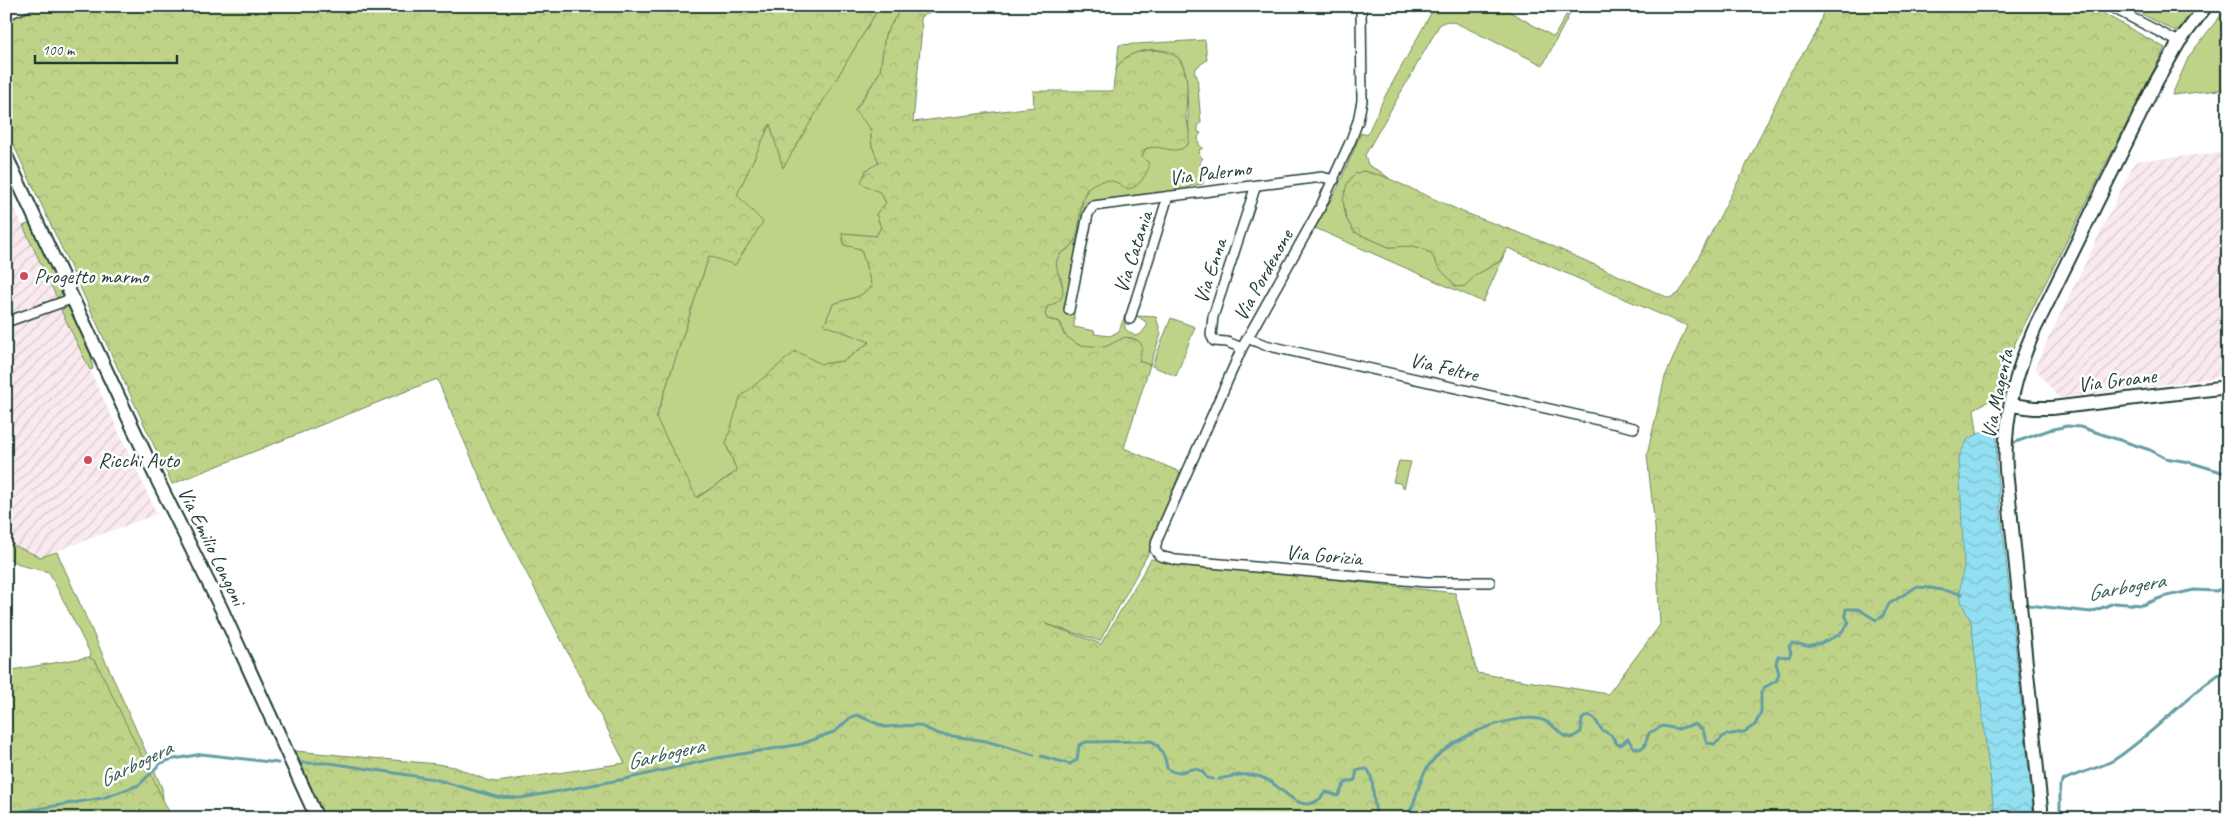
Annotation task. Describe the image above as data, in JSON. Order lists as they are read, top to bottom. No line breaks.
{"streets":{"street":["Via Palermo","Via Catania","Via Enna","Via Pordenone","Via Feltre","Via Groane","Via Magenta","Via Emilio Longoni","Via Gorizia"]},"crossings":[["Via Palermo","Via Catania"],["Via Palermo","Via Enna"],["Via Palermo","Via Pordenone"],["Via Enna","Via Pordenone"],["Via Pordenone","Via Feltre"],["Via Pordenone","Via Gorizia"],["Via Groane","Via Magenta"]],"water":["Garbogera"],"places":["Progetto marmo","Ricchi Auto"],"scale_bar":"100 m"}
